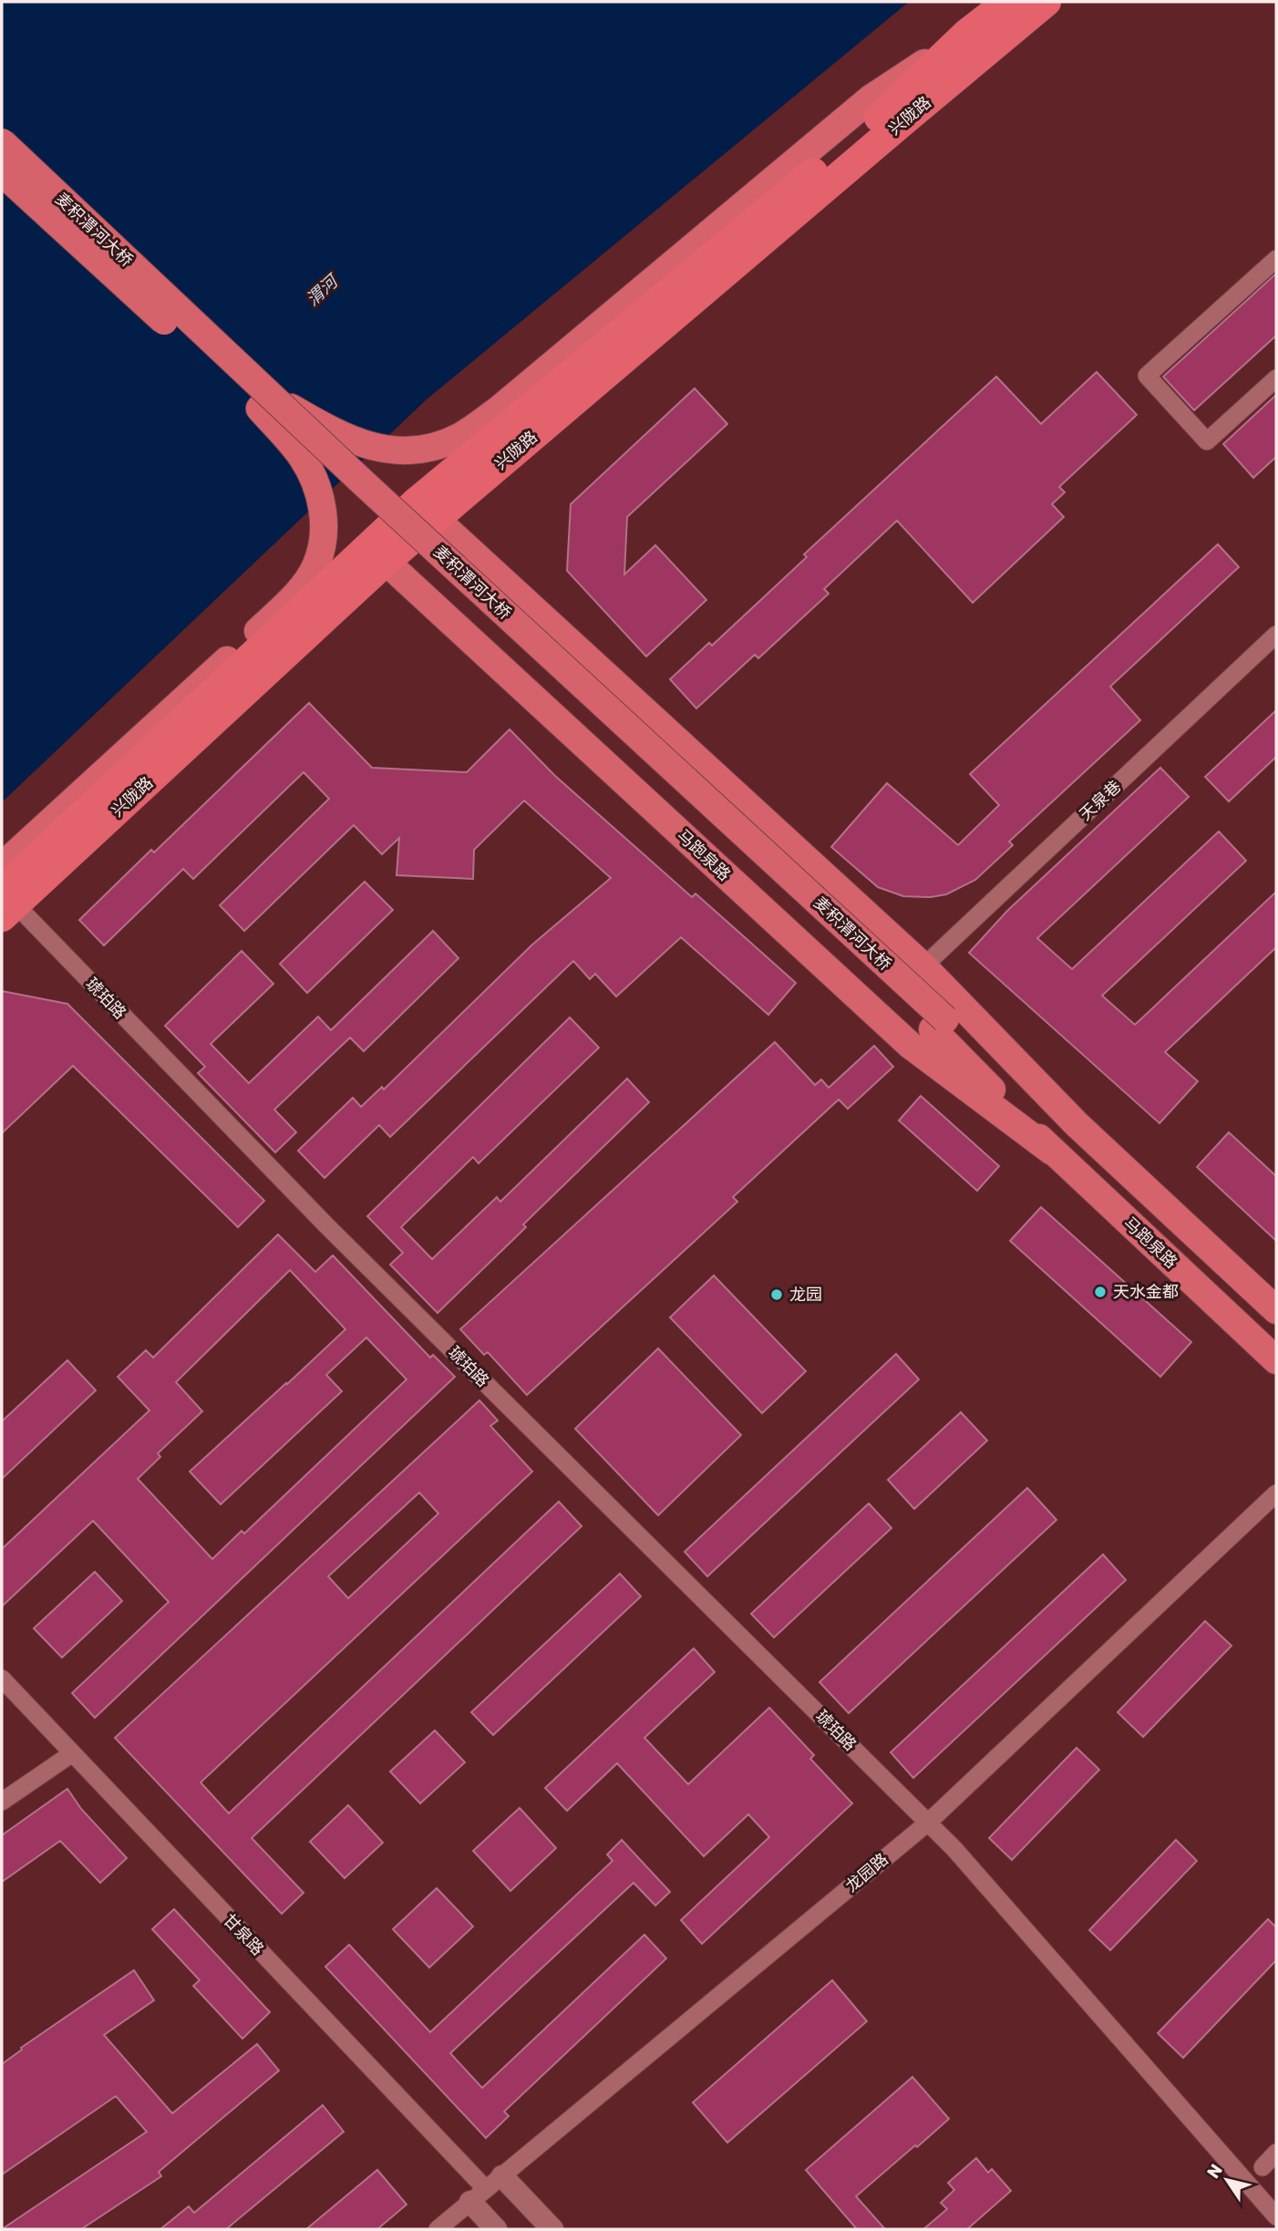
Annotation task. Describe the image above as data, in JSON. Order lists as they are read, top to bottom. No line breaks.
{"streets":{"highway":["兴陇路"],"main road":["麦积渭河大桥","马跑泉路"],"street":["天泉巷","琥珀路","龙园路","甘泉路"]},"crossings":[["兴陇路","马跑泉路"],["兴陇路","琥珀路"],["麦积渭河大桥","马跑泉路"],["琥珀路","龙园路"],["龙园路","甘泉路"]],"water":["渭河"],"places":["天水金都","龙园"],"north":"top left"}
